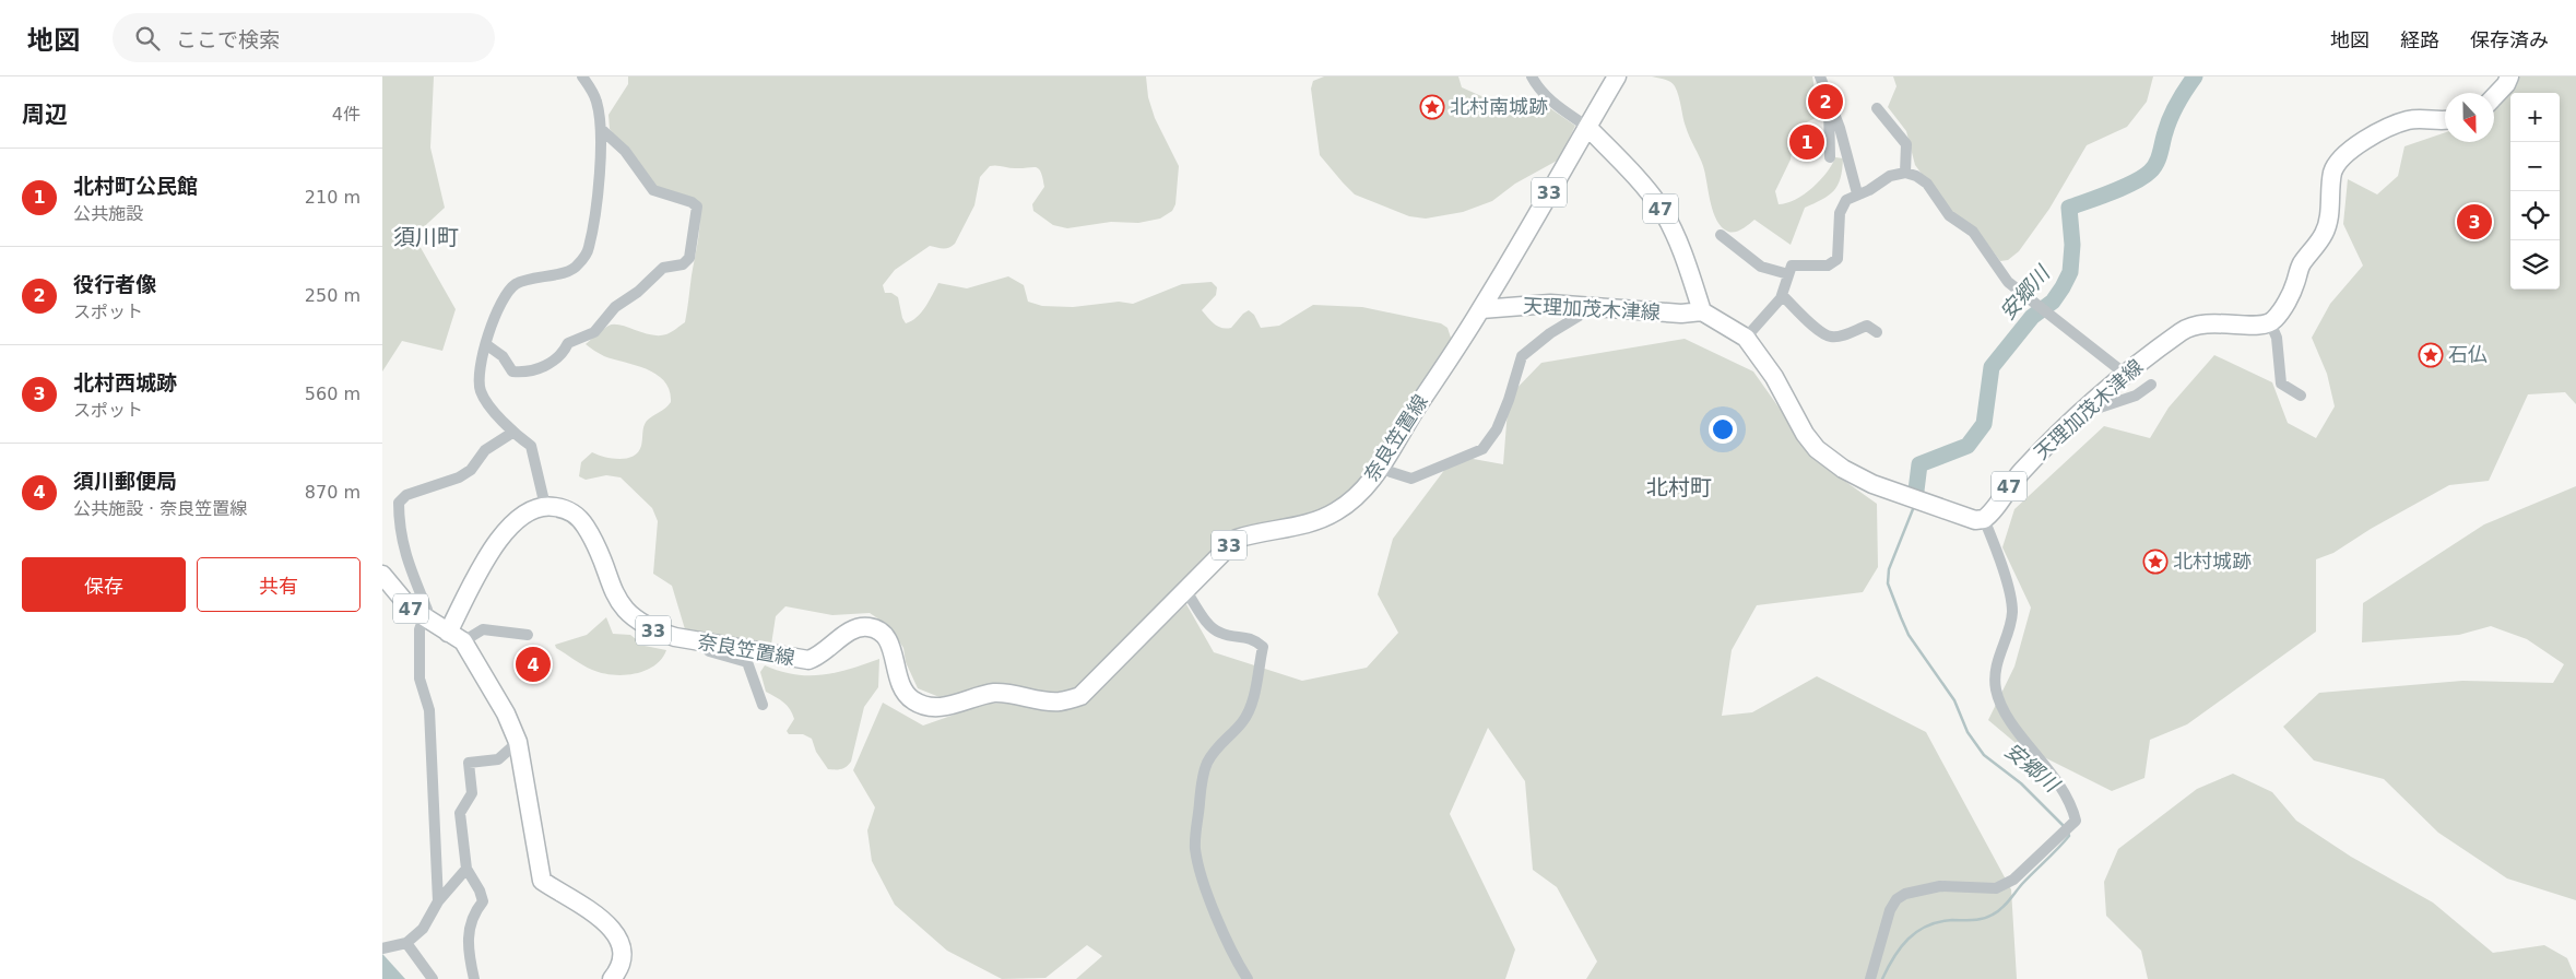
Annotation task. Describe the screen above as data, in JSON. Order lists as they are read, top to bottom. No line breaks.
{"streets":{"main road":["33","47","天理加茂木津線","奈良笠置線"]},"crossings":[["47","天理加茂木津線"],["47","奈良笠置線"],["天理加茂木津線","奈良笠置線"]],"districts":["須川町","北村町"],"water":["安郷川"],"places":{"place":["北村南城跡","石仏","北村城跡"]},"north":"bottom","page":{"header":"地図","search":"ここで検索","nav":["地図","経路","保存済み"],"heading":["周辺","4件"],"pins":["2","1","3","4"],"map_buttons":["+","−"],"list":[{"mark":"1","name":"北村町公民館","note":"公共施設","value":"210 m"},{"mark":"2","name":"役行者像","note":"スポット","value":"250 m"},{"mark":"3","name":"北村西城跡","note":"スポット","value":"560 m"},{"mark":"4","name":"須川郵便局","note":"公共施設 · 奈良笠置線","value":"870 m"}],"buttons":["保存","共有"]}}
